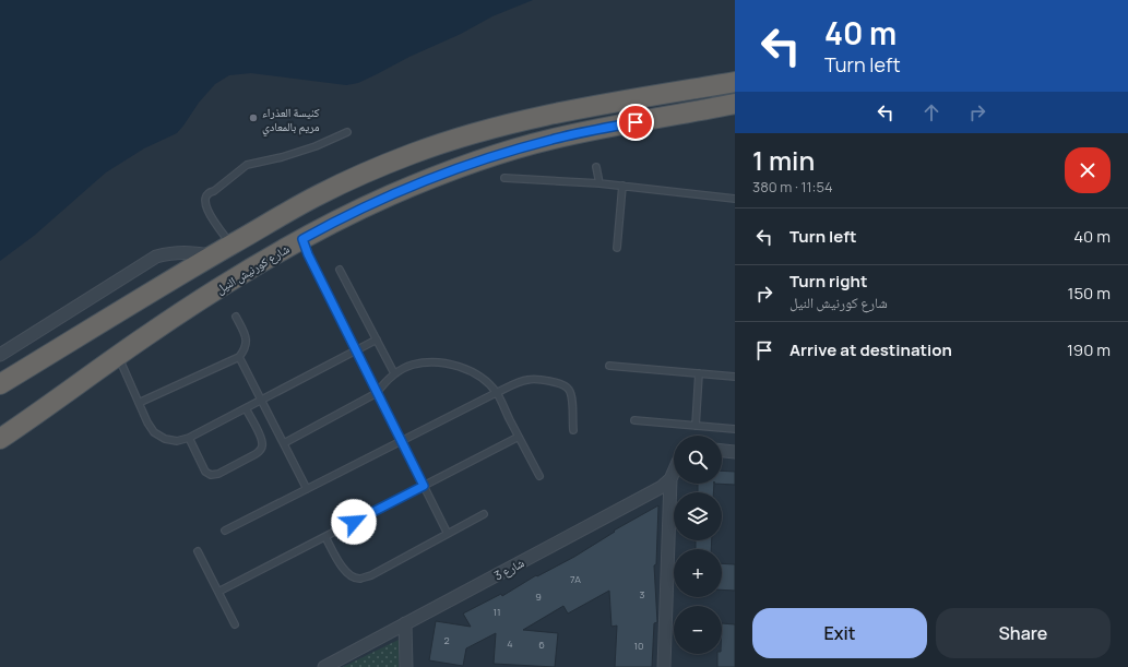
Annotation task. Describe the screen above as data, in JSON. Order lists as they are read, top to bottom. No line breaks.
{"streets":{"highway":["شارع كورنيش النيل"],"street":["شارع 3"]},"places":["كنيسة العذراء مريم بالمعادي"],"house_numbers":["7A","3","9","11","2","4","6","10"],"page":{"turn":["40 m","Turn left"],"heading":["1 min","380 m · 11:54"],"list":[{"name":"Turn left","value":"40 m"},{"name":"Turn right","note":"شارع كورنيش النيل","value":"150 m"},{"name":"Arrive at destination","value":"190 m"}],"map_buttons":["+","−"],"buttons":["Exit","Share"]}}
